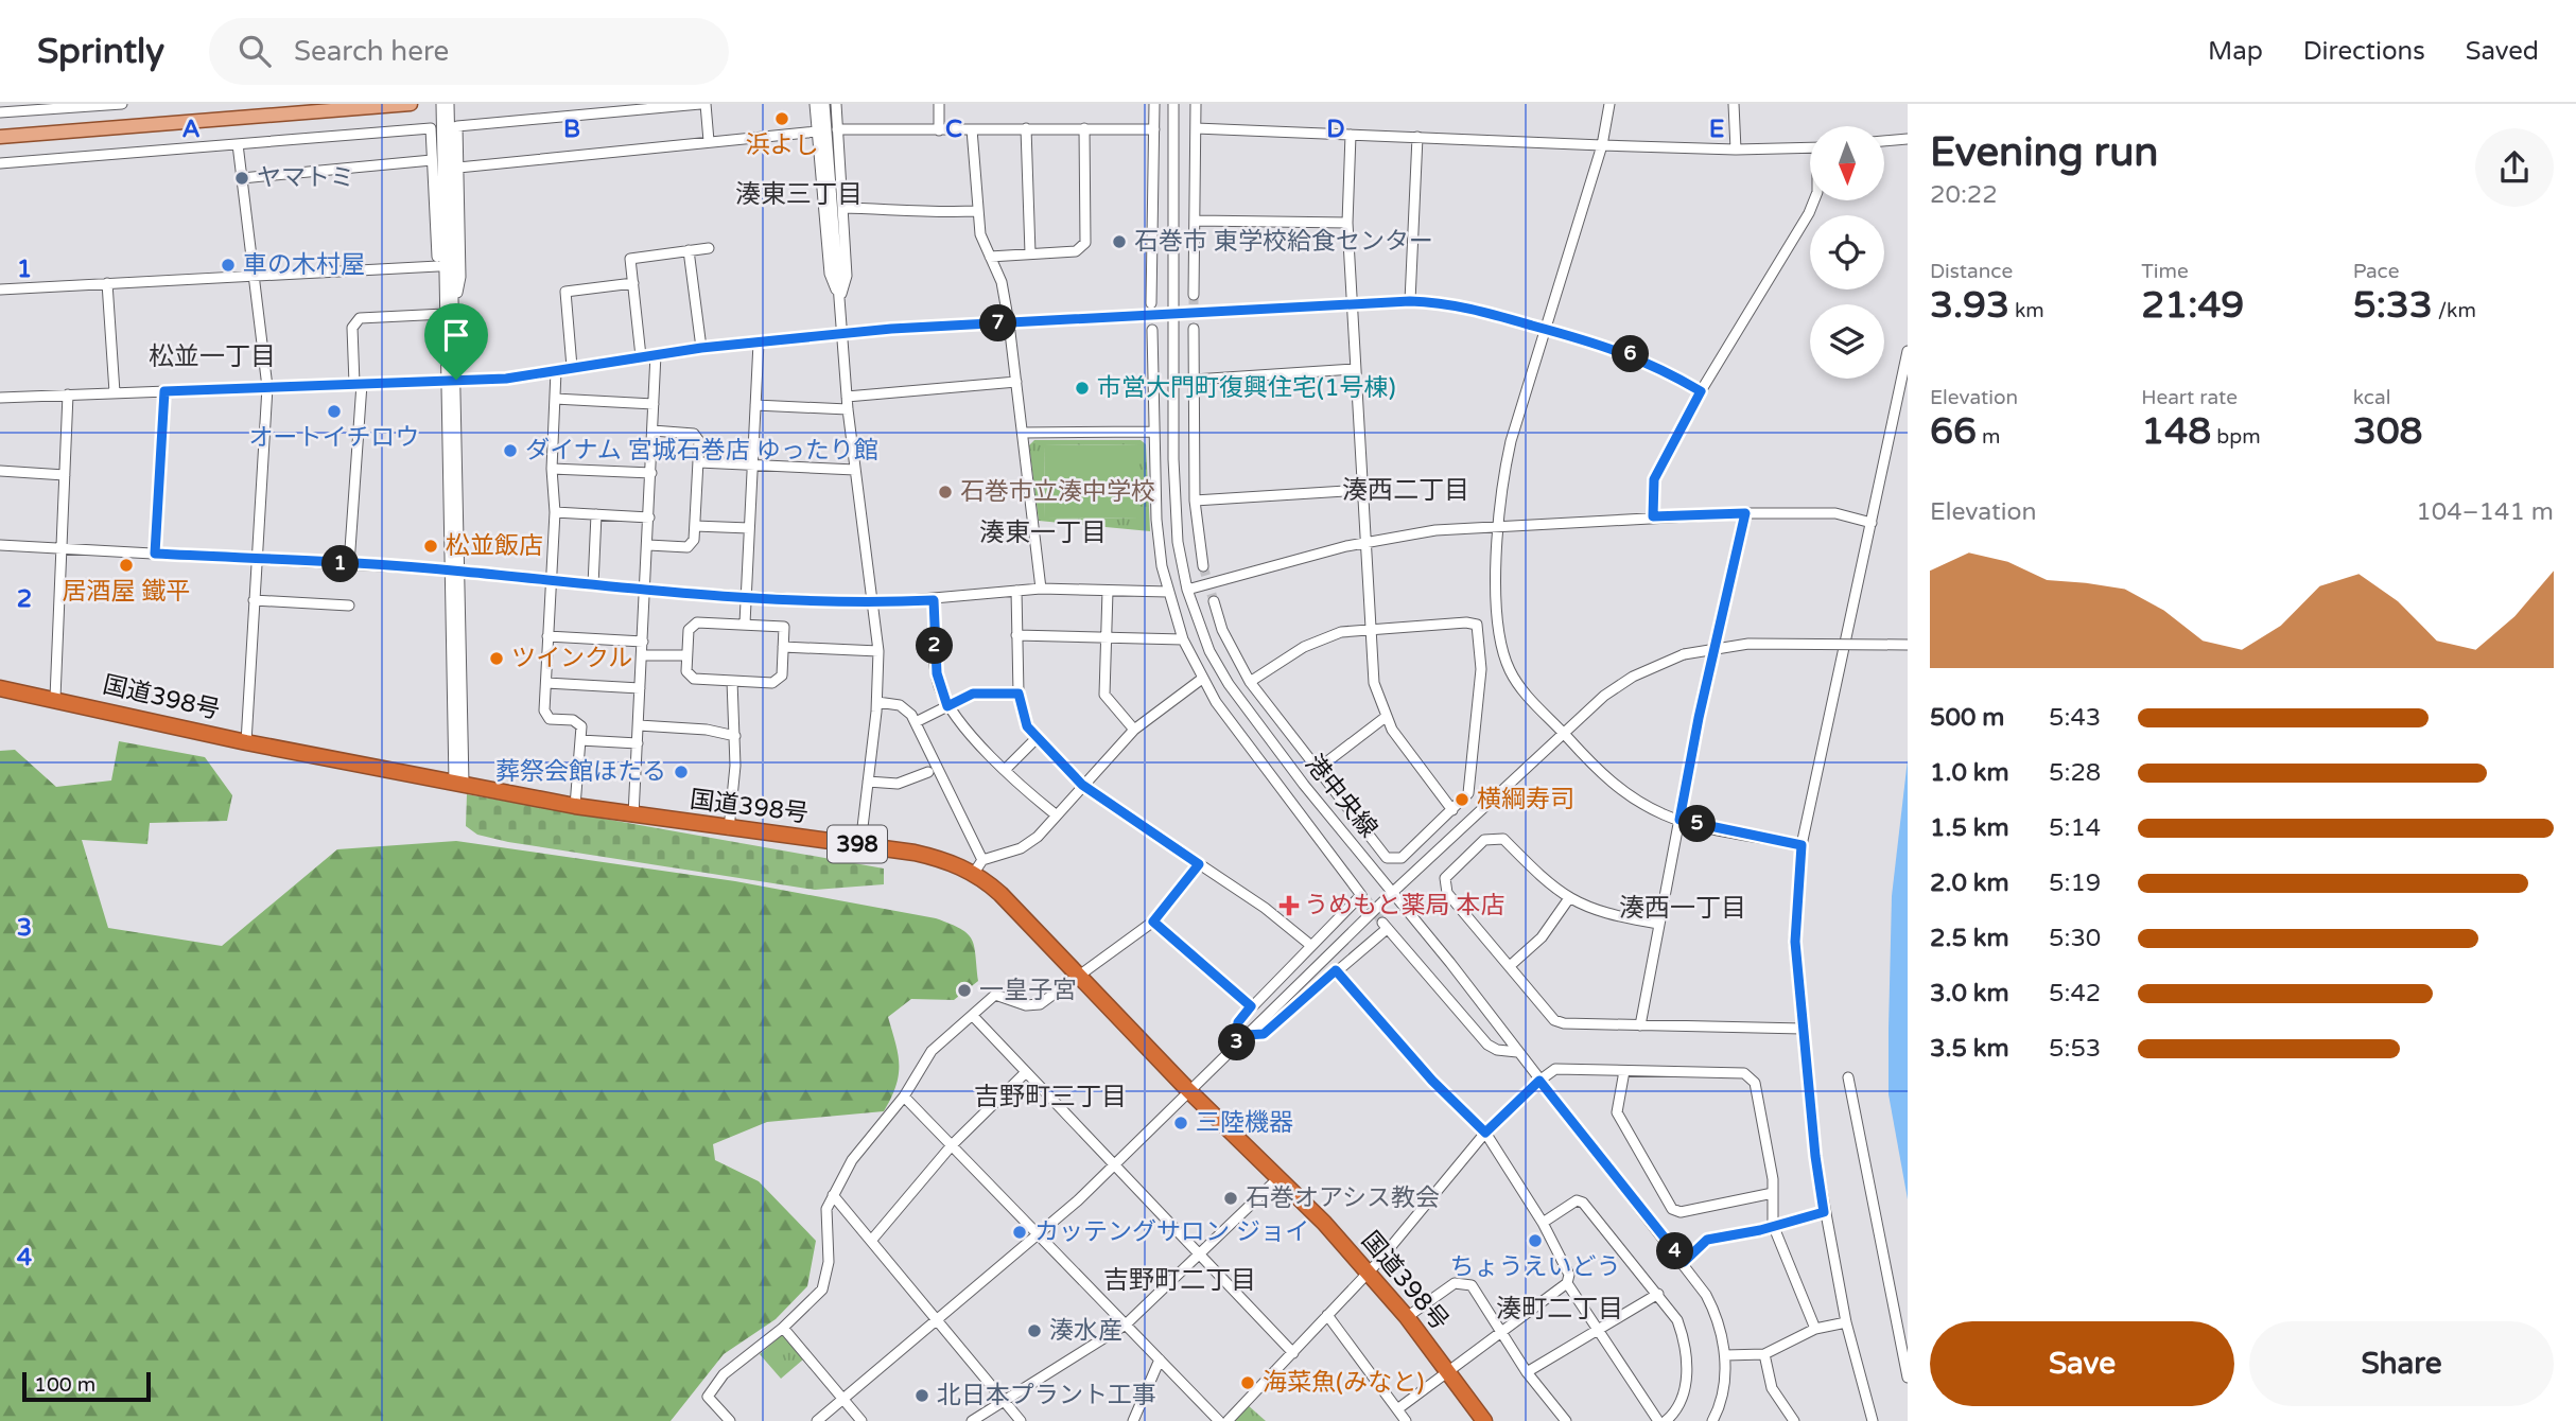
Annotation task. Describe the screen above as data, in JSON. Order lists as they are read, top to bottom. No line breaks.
{"streets":{"highway":["国道398号","398"],"street":["港中央線"]},"districts":["湊東三丁目","松並一丁目","湊西二丁目","湊東一丁目","湊西一丁目","吉野町三丁目","吉野町二丁目","湊町二丁目"],"places":{"other":["浜よし","ヤマトミ","石巻市 東学校給食センター","車の木村屋","市営大門町復興住宅(1号棟)","オートイチロウ","ダイナム 宮城石巻店 ゆったり館","石巻市立湊中学校","松並飯店","居酒屋 鐵平","ツインクル","葬祭会館ほたる","横綱寿司","一皇子宮","三陸機器","石巻オアシス教会","カッテングサロン ジョイ","ちょうえいどう","湊水産","海菜魚(みなと)","北日本プラント工事"],"health":["うめもと薬局 本店"]},"scale_bar":"100 m","north":"bottom","page":{"header":"Sprintly","search":"Search here","nav":["Map","Directions","Saved"],"heading":["Evening run","20:22"],"stats":[["Distance","3.93 km"],["Time","21:49"],["Pace","5:33 /km"],["Elevation","66 m"],["Heart rate","148 bpm"],["kcal","308"]],"pins":["7","6","1","2","5","3","4"],"chart":["Elevation","104–141 m"],"list":[{"name":"500 m","note":"5:43"},{"name":"1.0 km","note":"5:28"},{"name":"1.5 km","note":"5:14"},{"name":"2.0 km","note":"5:19"},{"name":"2.5 km","note":"5:30"},{"name":"3.0 km","note":"5:42"},{"name":"3.5 km","note":"5:53"}],"buttons":["Save","Share"],"scale":"100 m"},"grid":{"columns":["A","B","C","D","E"],"rows":["1","2","3","4"]}}
